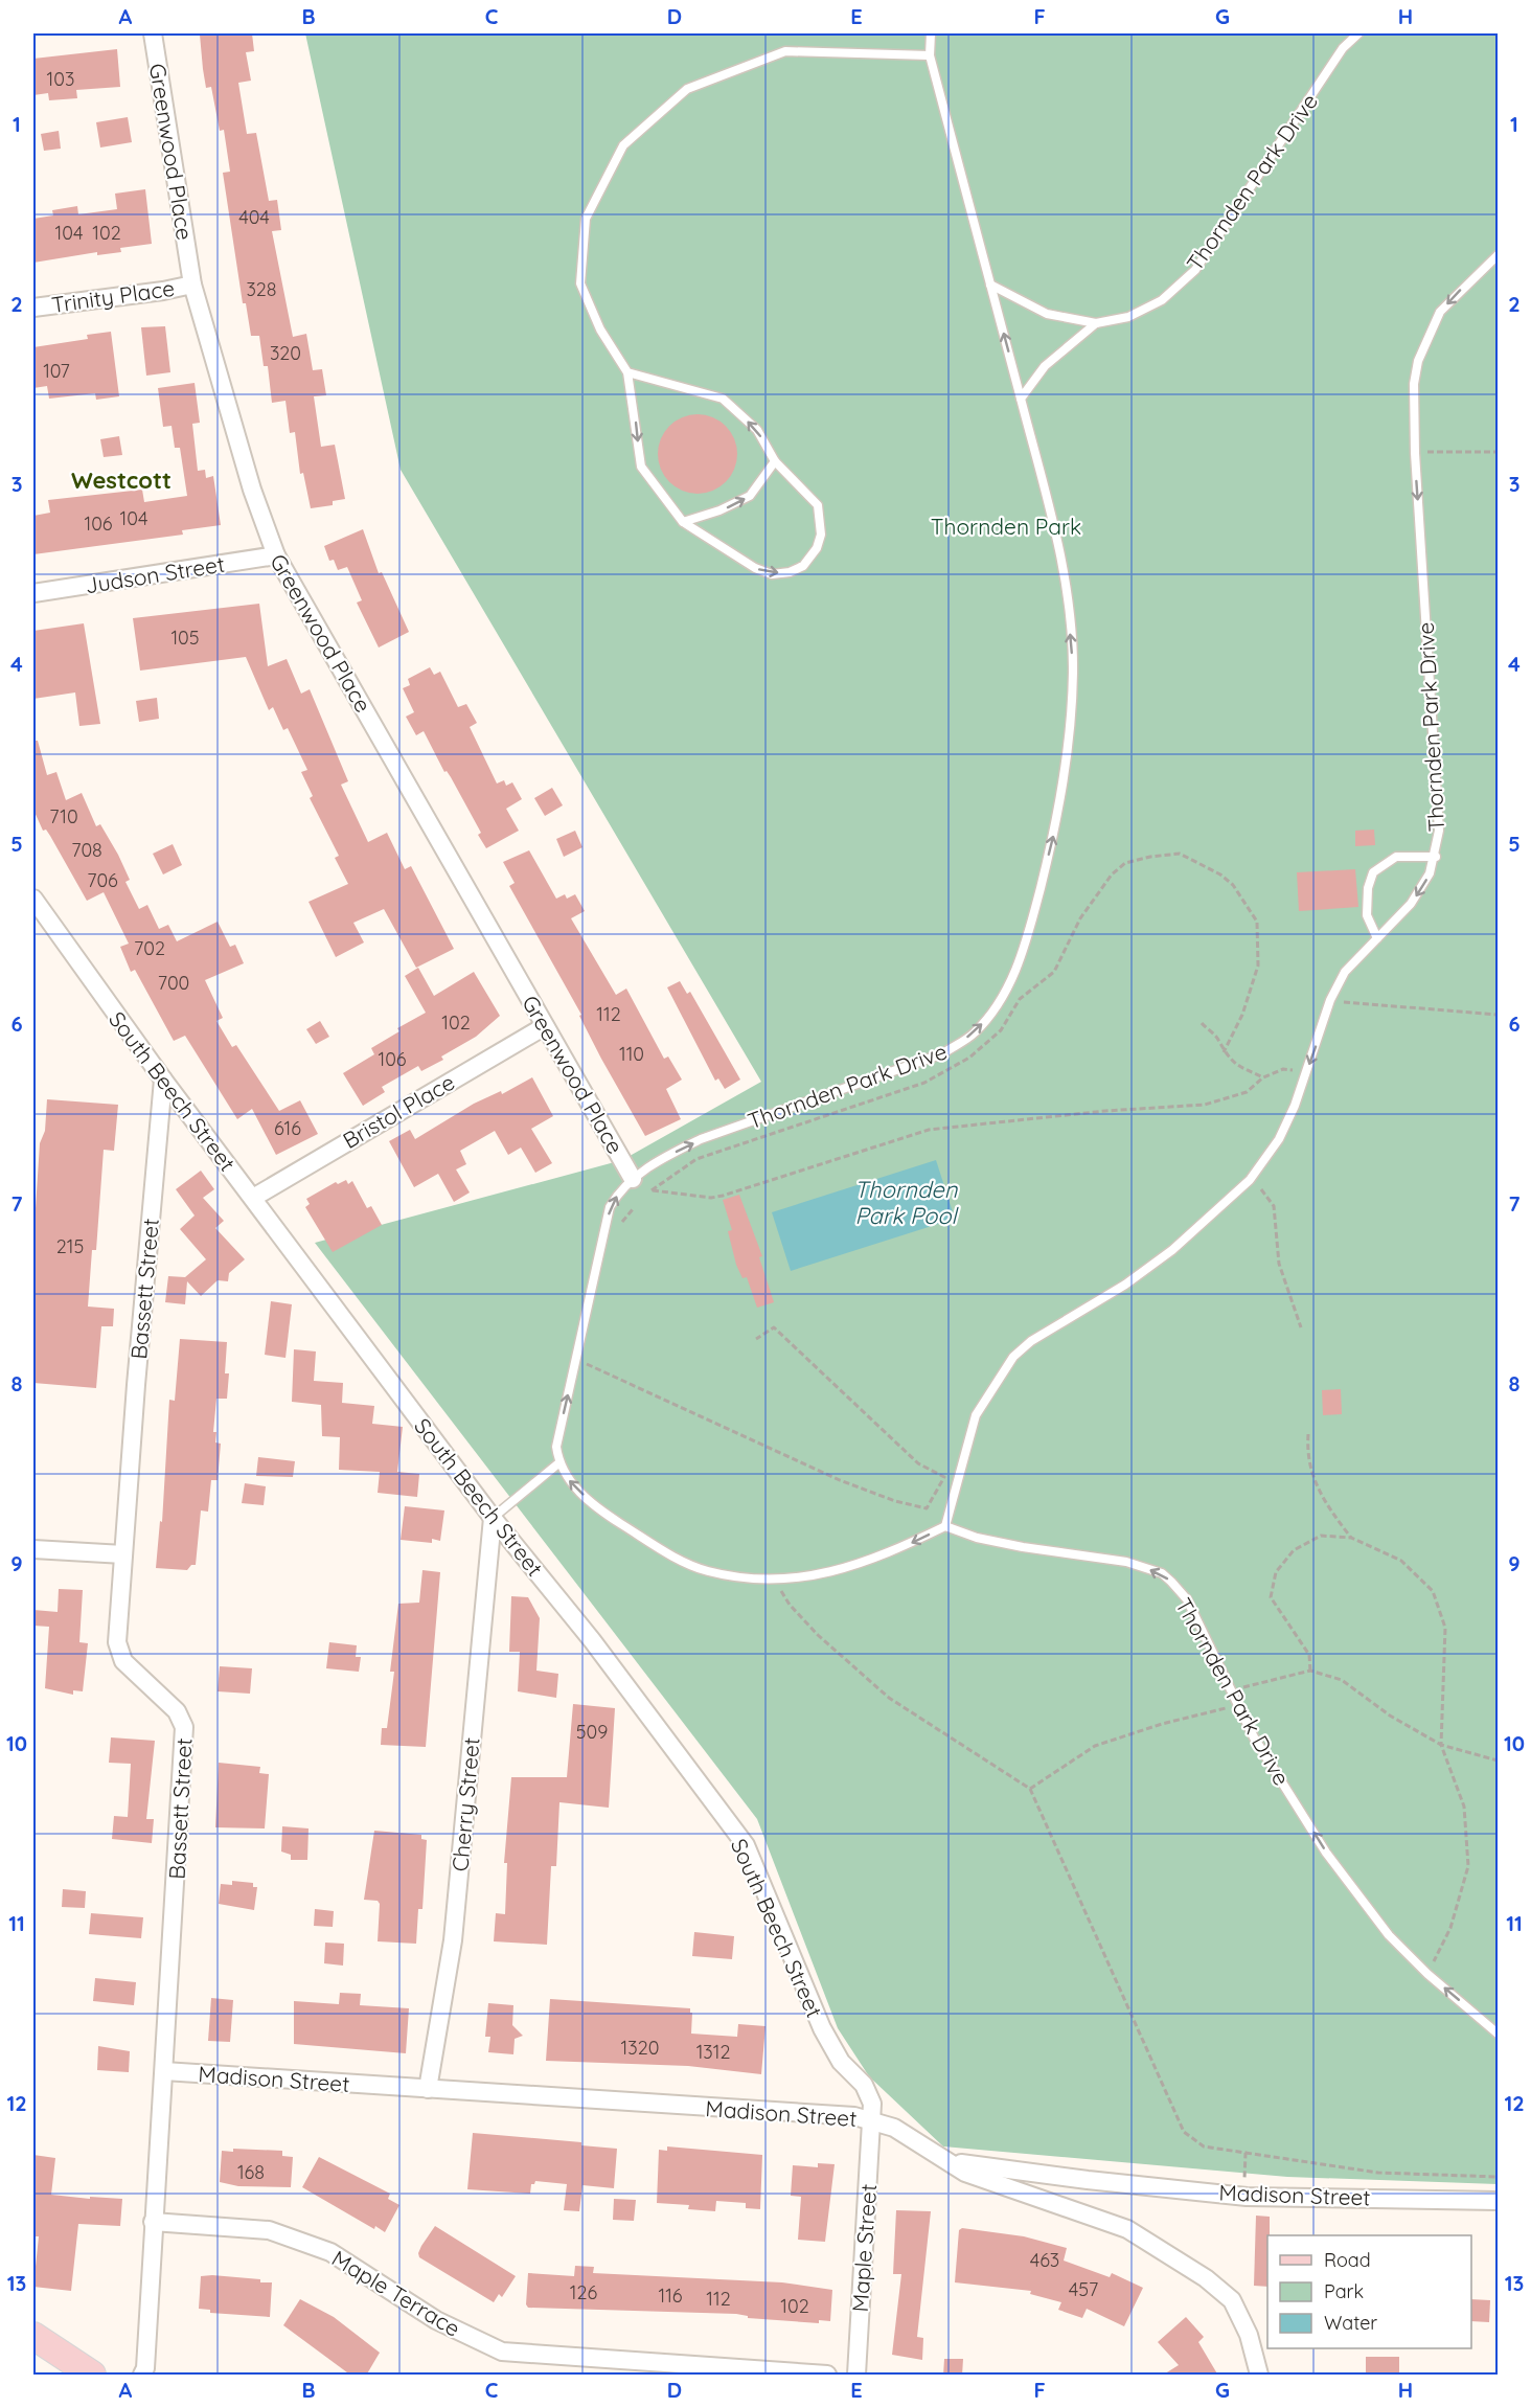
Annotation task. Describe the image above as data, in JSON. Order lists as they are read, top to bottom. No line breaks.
{"streets":{"street":["Greenwood Place","Trinity Place","Judson Street","South Beech Street","Bristol Place","Bassett Street","Cherry Street","Madison Street","Maple Street","Maple Terrace"],"lane":["Thornden Park Drive"]},"crossings":[["Greenwood Place","Thornden Park Drive"],["Greenwood Place","Trinity Place"],["Greenwood Place","Judson Street"],["Greenwood Place","Bristol Place"],["South Beech Street","Bristol Place"],["South Beech Street","Bassett Street"],["South Beech Street","Cherry Street"],["South Beech Street","Madison Street"],["South Beech Street","Maple Street"],["Bassett Street","Madison Street"],["Bassett Street","Maple Terrace"],["Cherry Street","Madison Street"],["Madison Street","Maple Street"]],"districts":["Westcott"],"water":["Thornden Park Pool"],"parks":["Thornden Park"],"house_numbers":["103","404","104","102","328","320","107","104","106","105","710","708","706","702","700","112","102","110","106","616","215","509","1320","1312","168","463","457","126","116","112","102"],"legend":["Road","Park","Water"],"grid":{"columns":["A","B","C","D","E","F","G","H"],"rows":["1","2","3","4","5","6","7","8","9","10","11","12","13"]}}
